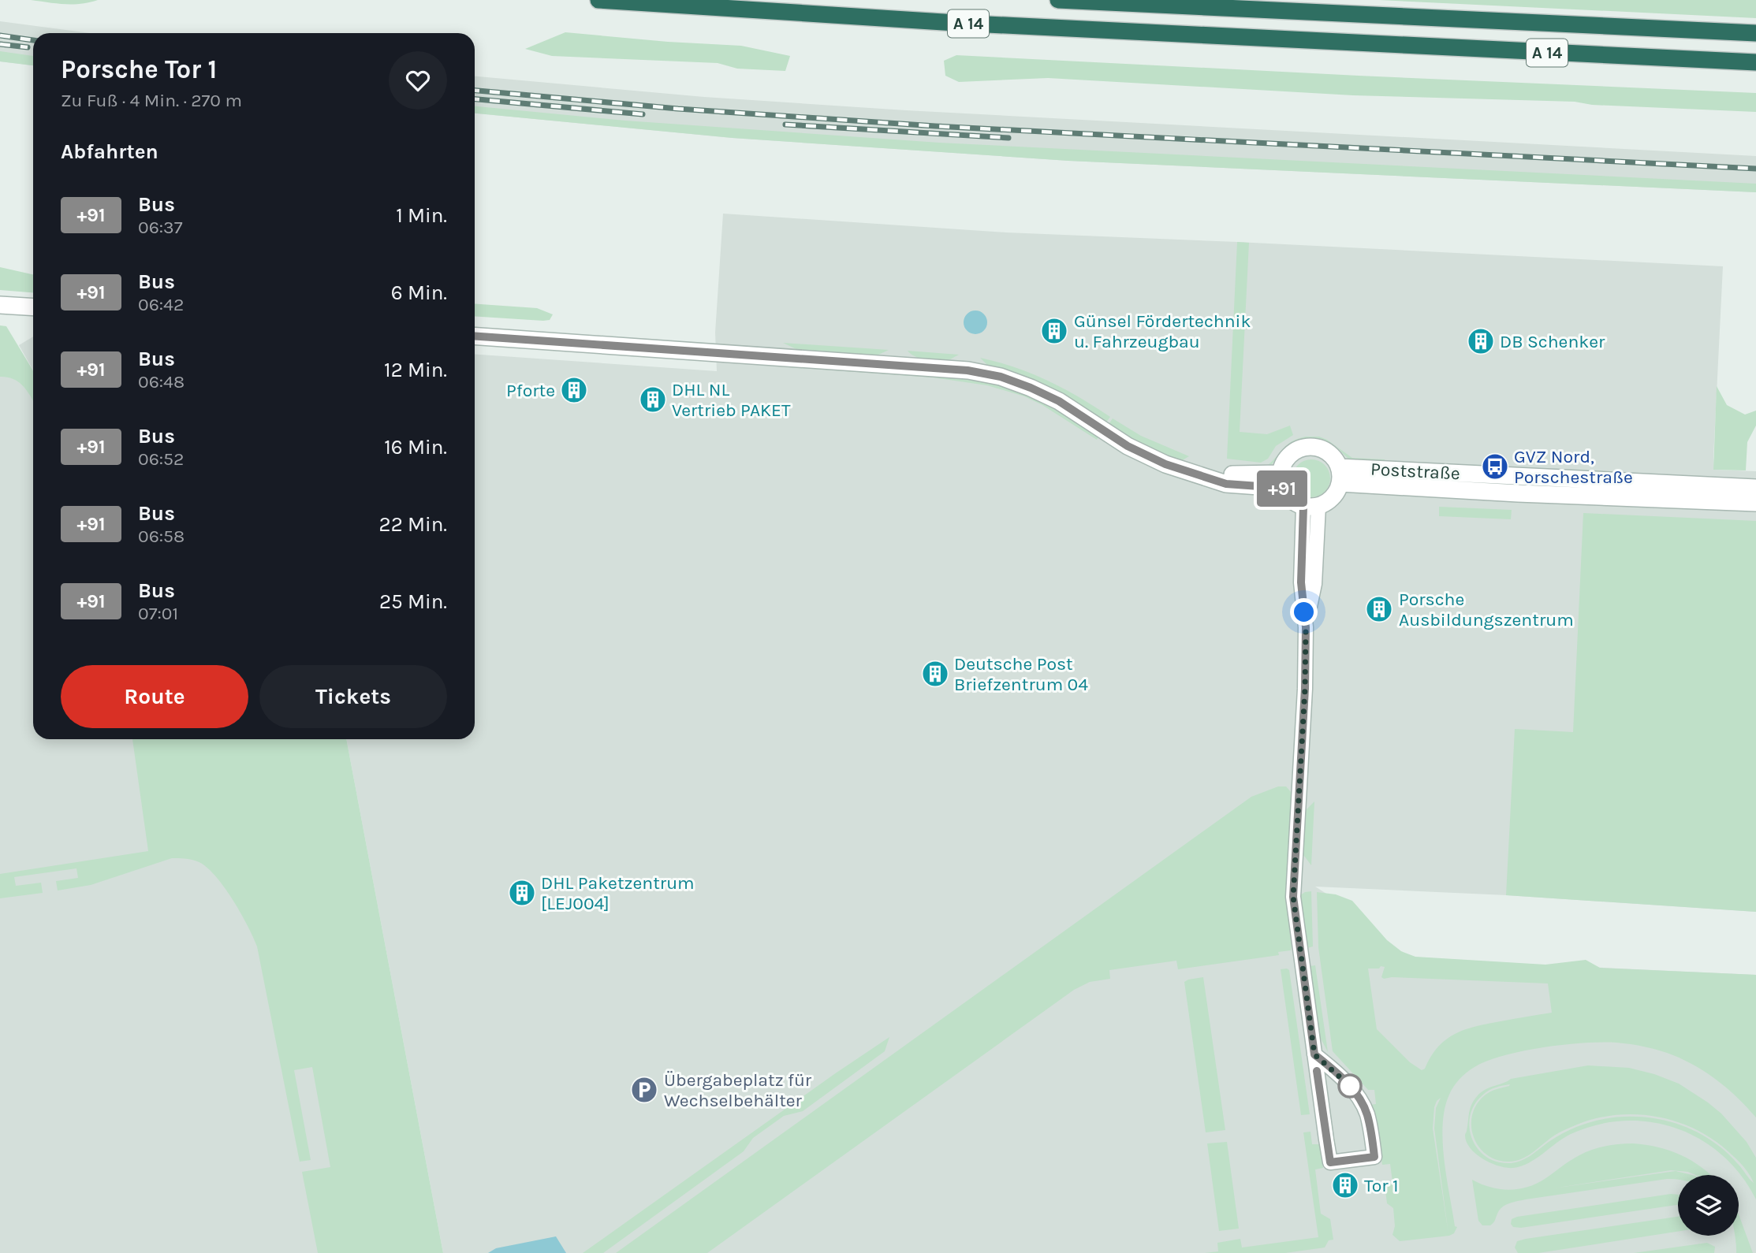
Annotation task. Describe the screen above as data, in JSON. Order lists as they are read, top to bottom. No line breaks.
{"streets":{"highway":["A 14"],"street":["Poststraße"]},"places":{"building":["Günsel Fördertechnik u. Fahrzeugbau","DB Schenker","Pforte","DHL NL Vertrieb PAKET","Porsche Ausbildungszentrum","Deutsche Post Briefzentrum 04","DHL Paketzentrum [LEJ004]","Tor 1"],"bus stop":["GVZ Nord, Porschestraße"],"parking":["Übergabeplatz für Wechselbehälter"]},"lines":["bus line +91"],"page":{"on_map":"+91","heading":[["Porsche Tor 1","Zu Fuß · 4 Min. · 270 m"],"Abfahrten"],"list":[{"mark":"+91","name":"Bus","note":"06:37","value":"1 Min."},{"mark":"+91","name":"Bus","note":"06:42","value":"6 Min."},{"mark":"+91","name":"Bus","note":"06:48","value":"12 Min."},{"mark":"+91","name":"Bus","note":"06:52","value":"16 Min."},{"mark":"+91","name":"Bus","note":"06:58","value":"22 Min."},{"mark":"+91","name":"Bus","note":"07:01","value":"25 Min."}],"buttons":["Route","Tickets"]}}
